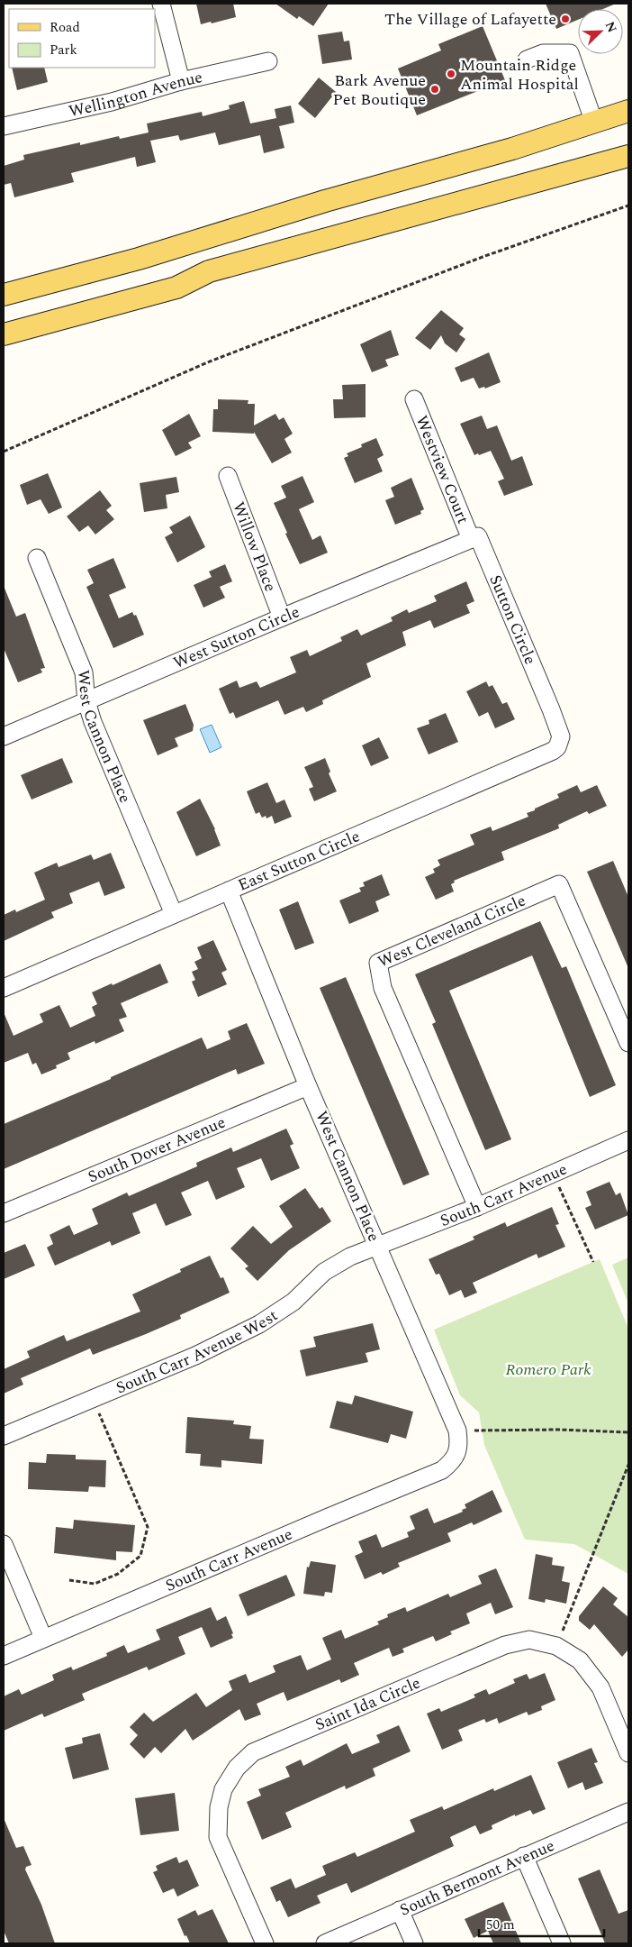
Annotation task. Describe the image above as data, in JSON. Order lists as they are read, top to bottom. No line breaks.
{"streets":{"street":["Wellington Avenue","Westview Court","Willow Place","Sutton Circle","West Sutton Circle","West Cannon Place","East Sutton Circle","West Cleveland Circle","South Dover Avenue","South Carr Avenue","South Carr Avenue West","Saint Ida Circle","South Bermont Avenue"]},"crossings":[["Westview Court","Sutton Circle"],["Westview Court","West Sutton Circle"],["Willow Place","West Sutton Circle"],["Sutton Circle","West Sutton Circle"],["Sutton Circle","East Sutton Circle"],["West Sutton Circle","West Cannon Place"],["West Cannon Place","East Sutton Circle"],["West Cannon Place","South Dover Avenue"],["West Cannon Place","South Carr Avenue"],["West Cannon Place","South Carr Avenue West"],["West Cleveland Circle","South Carr Avenue"],["South Carr Avenue","South Carr Avenue West"]],"parks":["Romero Park"],"places":["The Village of Lafayette","Mountain Ridge Animal Hospital","Bark Avenue Pet Boutique"],"legend":["Road","Park"],"scale_bar":"50 m","north":"top right"}
